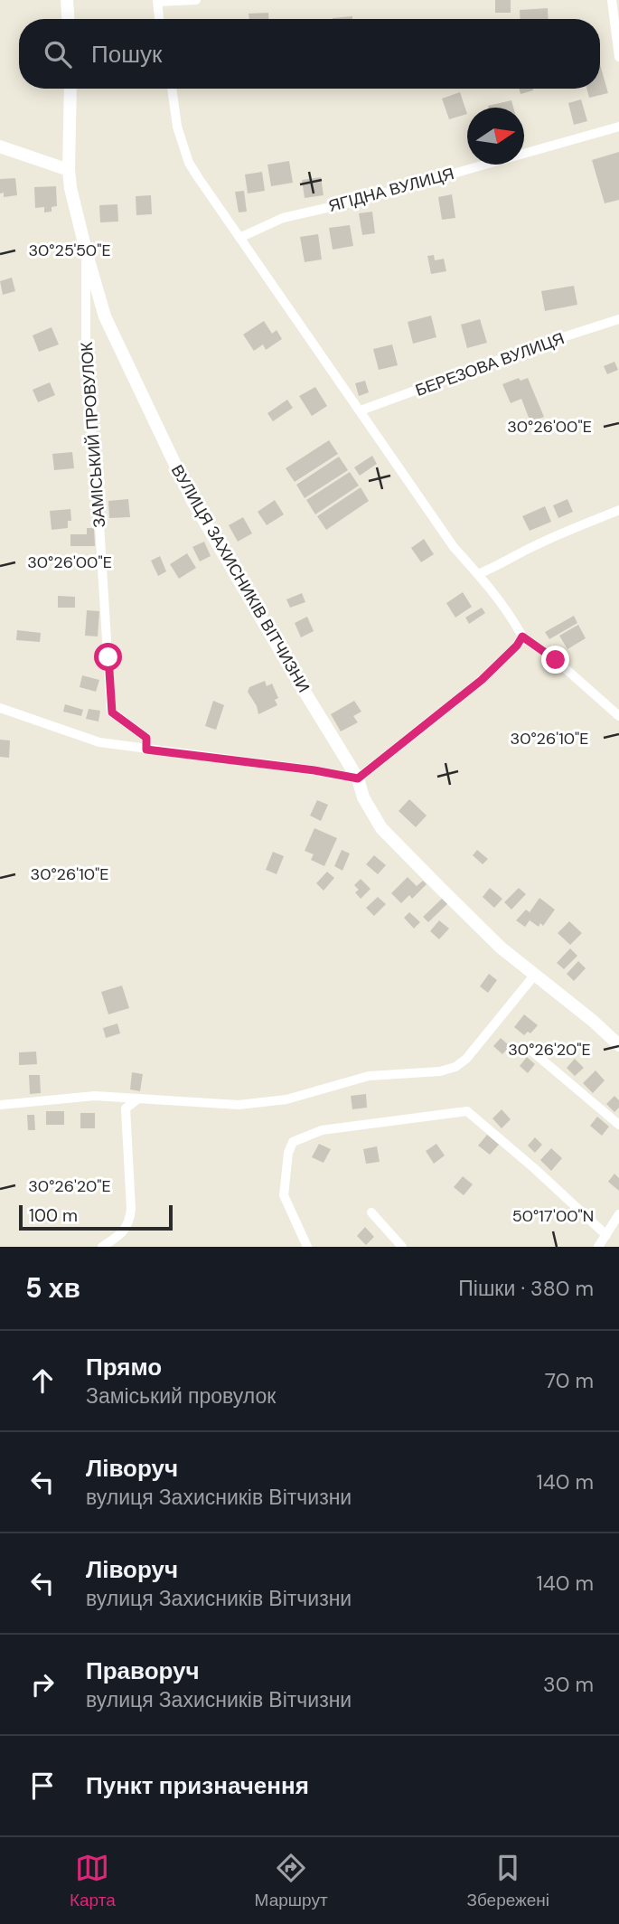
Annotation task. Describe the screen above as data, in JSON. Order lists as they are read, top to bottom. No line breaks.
{"streets":{"street":["ЯГІДНА ВУЛИЦЯ","БЕРЕЗОВА ВУЛИЦЯ","ЗАМІСЬКИЙ ПРОВУЛОК","ВУЛИЦЯ ЗАХИСНИКІВ ВІТЧИЗНИ"]},"crossings":[["ЗАМІСЬКИЙ ПРОВУЛОК","ВУЛИЦЯ ЗАХИСНИКІВ ВІТЧИЗНИ"]],"scale_bar":"100 m","north":"right","page":{"search":"Пошук","scale":"100 m","heading":["5 хв","Пішки · 380 m"],"list":[["Прямо","Заміський провулок","70 m"],["Ліворуч","вулиця Захисників Вітчизни","140 m"],["Ліворуч","вулиця Захисників Вітчизни","140 m"],["Праворуч","вулиця Захисників Вітчизни","30 m"],"Пункт призначення"],"nav":["Карта","Маршрут","Збережені"]},"coordinates":["30°25'50\"E","30°26'00\"E","30°26'10\"E","30°26'20\"E","50°17'00\"N"]}
